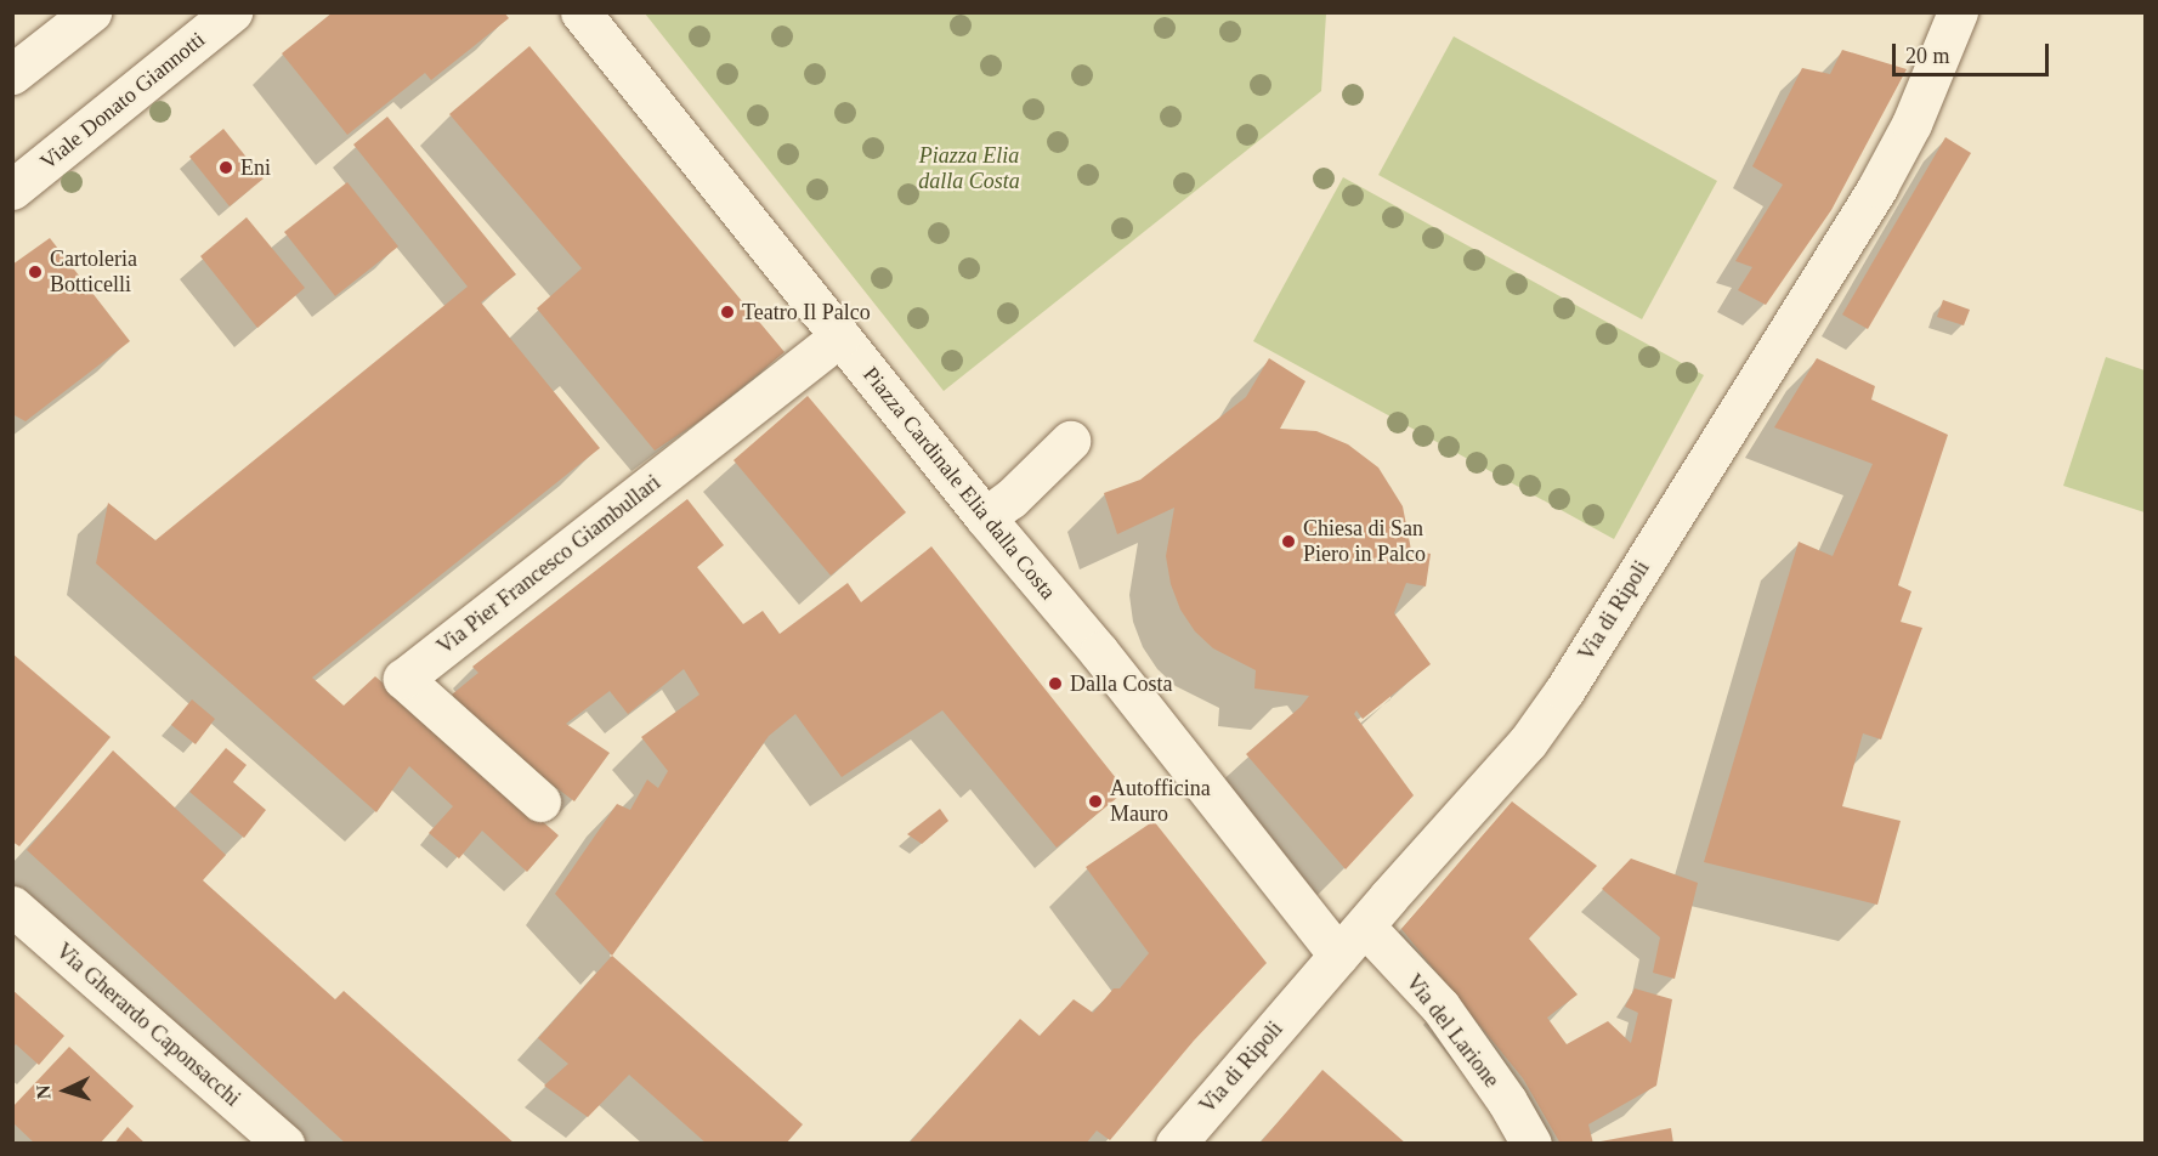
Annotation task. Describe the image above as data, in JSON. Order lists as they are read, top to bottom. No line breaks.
{"streets":{"street":["Viale Donato Giannotti","Piazza Cardinale Elia dalla Costa","Via Pier Francesco Giambullari","Via di Ripoli","Via Gherardo Caponsacchi","Via del Larione"]},"crossings":[["Piazza Cardinale Elia dalla Costa","Via Pier Francesco Giambullari"],["Piazza Cardinale Elia dalla Costa","Via di Ripoli"],["Piazza Cardinale Elia dalla Costa","Via del Larione"],["Via di Ripoli","Via del Larione"]],"parks":["Piazza Elia dalla Costa"],"places":["Eni","Cartoleria Botticelli","Teatro Il Palco","Chiesa di San Piero in Palco","Dalla Costa","Autofficina Mauro"],"scale_bar":"20 m","north":"left"}
